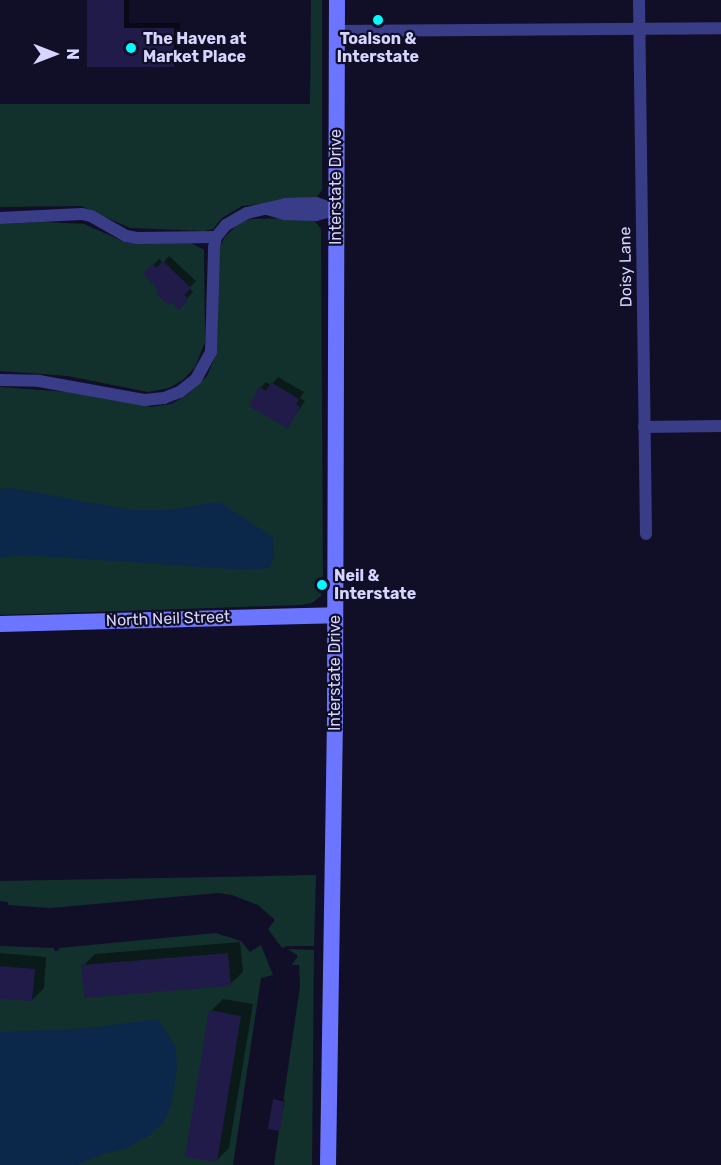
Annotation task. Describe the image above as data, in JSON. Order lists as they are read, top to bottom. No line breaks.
{"streets":{"main road":["Interstate Drive","North Neil Street"],"street":["Doisy Lane"]},"crossings":[["Interstate Drive","North Neil Street"]],"places":["Toalson & Interstate","The Haven at Market Place","Neil & Interstate"],"north":"right"}
